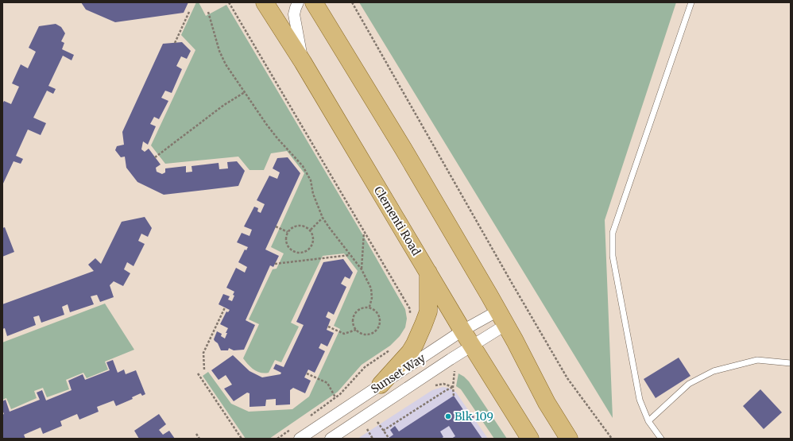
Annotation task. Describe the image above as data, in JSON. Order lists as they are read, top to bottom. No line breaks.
{"streets":{"main road":["Clementi Road"],"street":["Sunset Way"]},"crossings":[["Clementi Road","Sunset Way"]],"places":["Blk 109"]}
